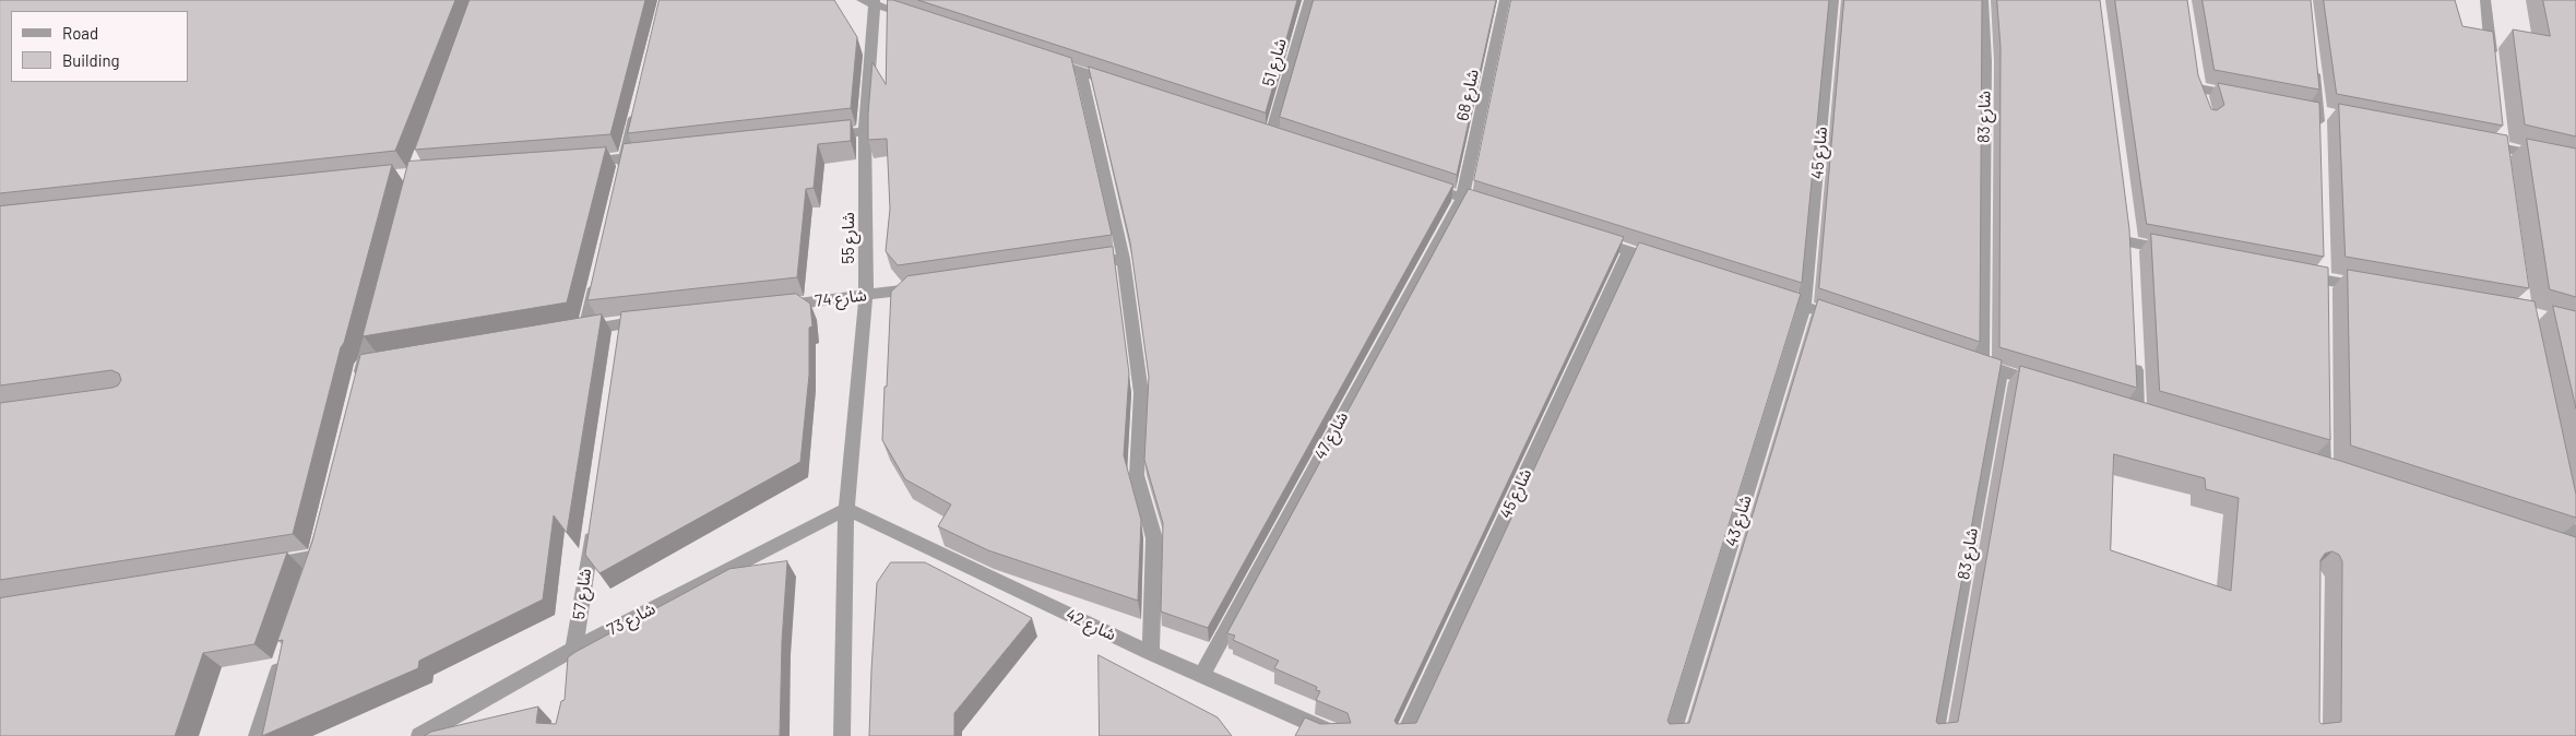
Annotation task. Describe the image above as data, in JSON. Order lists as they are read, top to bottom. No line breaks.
{"streets":{"street":["شارع 51","شارع 68","شارع 83","شارع 45","شارع 55","شارع 74","شارع 47","شارع 43","شارع 57","شارع 73","شارع 42"]},"crossings":[["شارع 68","شارع 47"],["شارع 45","شارع 43"],["شارع 55","شارع 74"],["شارع 55","شارع 73"],["شارع 55","شارع 42"],["شارع 47","شارع 42"],["شارع 57","شارع 73"],["شارع 73","شارع 42"]],"legend":["Road","Building"]}
